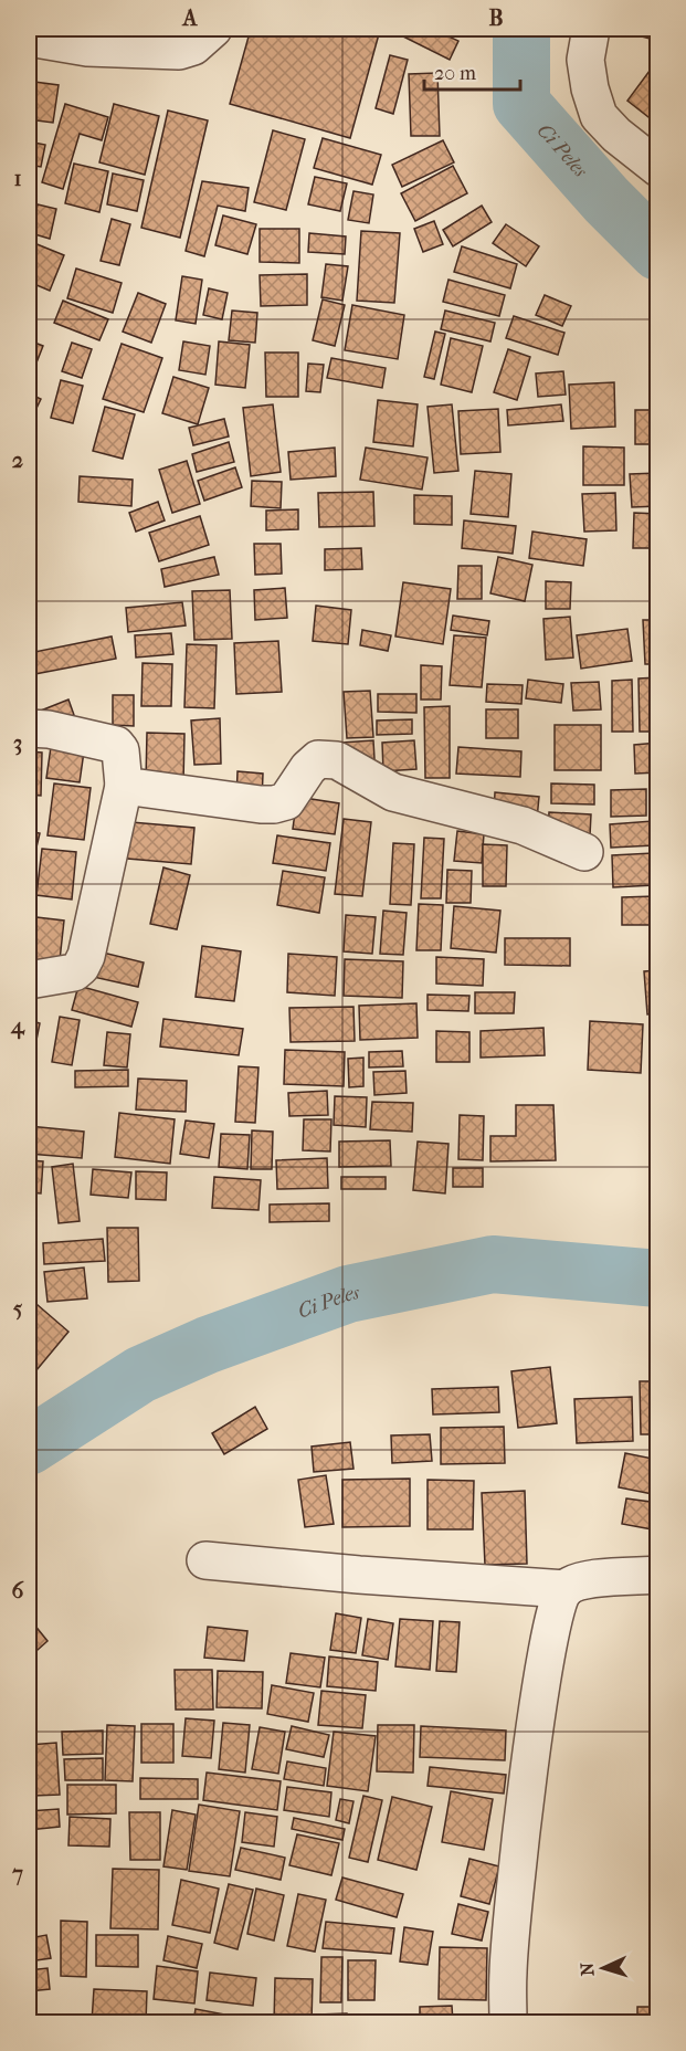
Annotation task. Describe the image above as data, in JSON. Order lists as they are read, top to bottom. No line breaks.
{"water":["Ci Peles"],"scale_bar":"20 m","north":"left","grid":{"columns":["A","B"],"rows":["1","2","3","4","5","6","7"]}}
